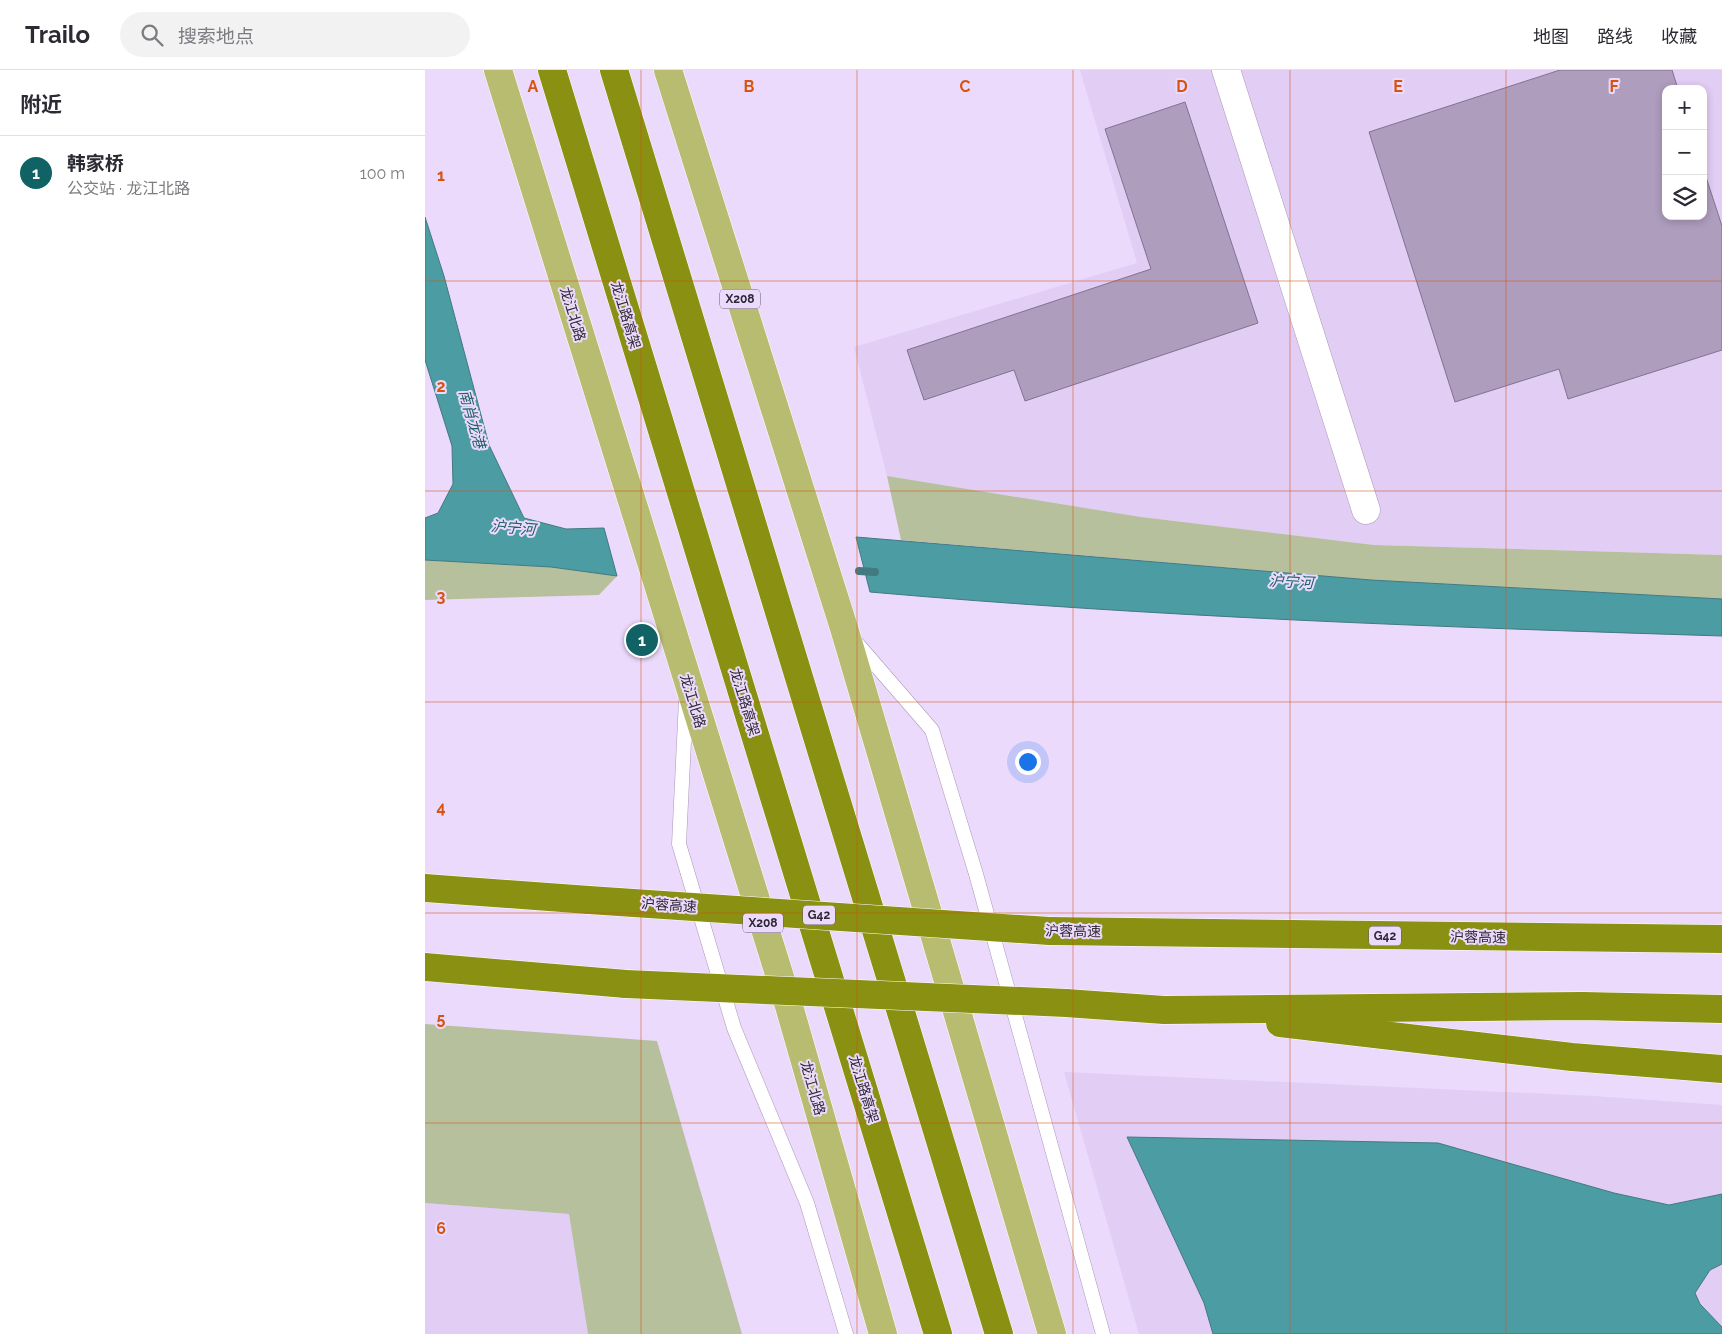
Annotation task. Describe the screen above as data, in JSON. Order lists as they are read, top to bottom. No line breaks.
{"streets":{"highway":["龙江路高架","沪蓉高速","G42"],"main road":["X208","龙江北路"]},"water":["南肖龙港","沪宁河"],"page":{"header":"Trailo","search":"搜索地点","nav":["地图","路线","收藏"],"heading":"附近","map_buttons":["+","−"],"list":[{"mark":"1","name":"韩家桥","note":"公交站 · 龙江北路","value":"100 m"}],"pins":"1"},"grid":{"columns":["A","B","C","D","E","F"],"rows":["1","2","3","4","5","6"]}}
